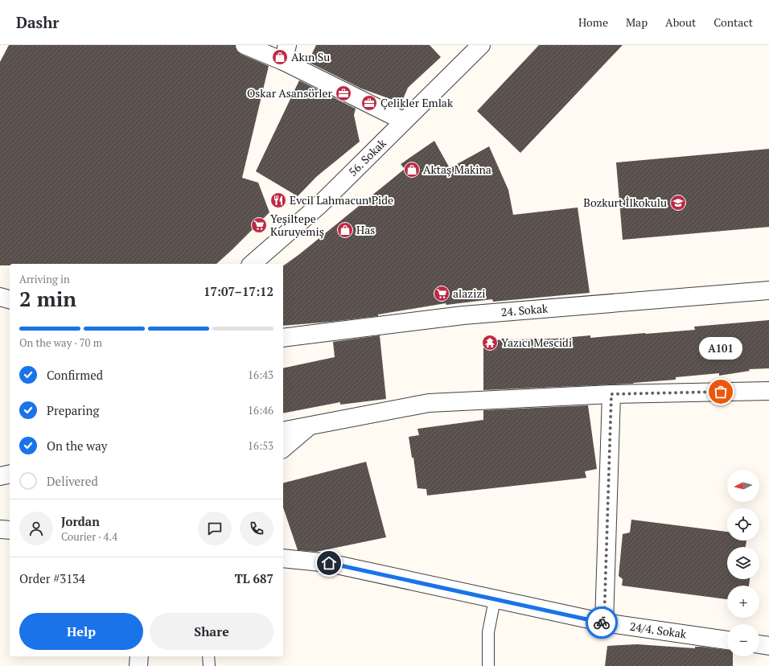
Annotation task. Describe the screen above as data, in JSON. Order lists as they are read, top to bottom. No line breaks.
{"streets":{"street":["56. Sokak","24. Sokak","24/4. Sokak"]},"places":{"shop":["Akın Su","Aktaş Makina","Has"],"office":["Oskar Asansörler","Çelikler Emlak"],"restaurant":["Evcil Lahmacun Pide"],"school or university":["Bozkurt İlkokulu"],"supermarket":["Yeşiltepe Kuruyemiş","alazizi"],"temple":["Yazıcı Mescidi"],"other":["A101"]},"north":"left","page":{"header":"Dashr","nav":["Home","Map","About","Contact"],"heading":["2 min","Arriving in","17:07–17:12"],"panel":["Jordan","Courier · 4.4","Order #3134","TL 687"],"bar":"On the way · 70 m","bubble":"A101","list":[["Confirmed","16:43"],["Preparing","16:46"],["On the way","16:53"],"Delivered"],"map_buttons":["+","−"],"buttons":["Help","Share"]}}
